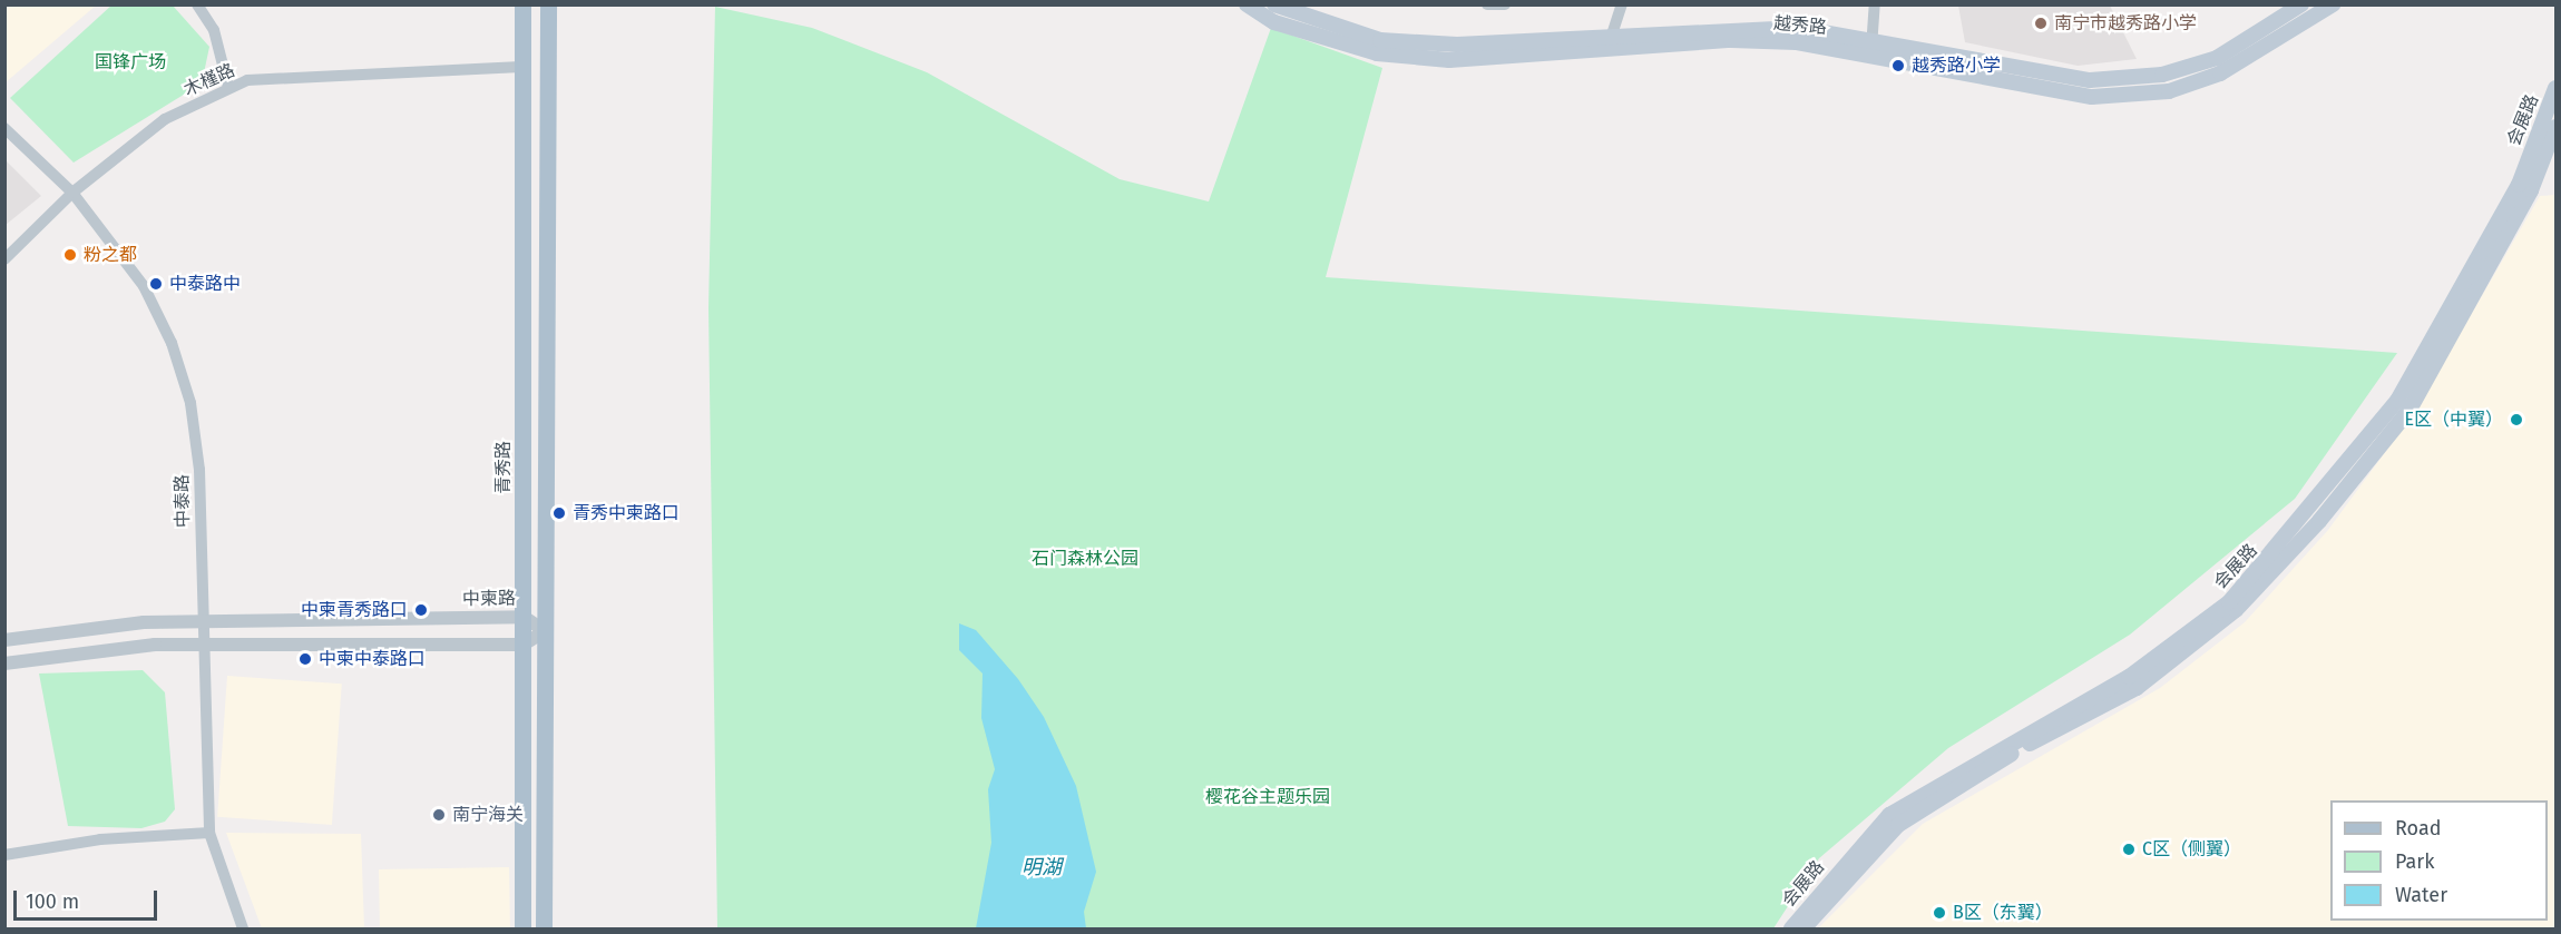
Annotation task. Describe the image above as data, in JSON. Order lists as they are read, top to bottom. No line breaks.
{"streets":{"main road":["越秀路","会展路","青秀路"],"street":["木槿路","中泰路","中柬路"]},"crossings":[["木槿路","青秀路"],["木槿路","中泰路"],["青秀路","中柬路"],["中泰路","中柬路"]],"water":["明湖"],"parks":["国锋广场","石门森林公园","樱花谷主题乐园"],"places":["南宁市越秀路小学","越秀路小学","粉之都","中泰路中","E区（中翼）","青秀中柬路口","中柬青秀路口","中柬中泰路口","南宁海关","C区（侧翼）","B区（东翼）"],"legend":["Road","Park","Water"],"scale_bar":"100 m"}
